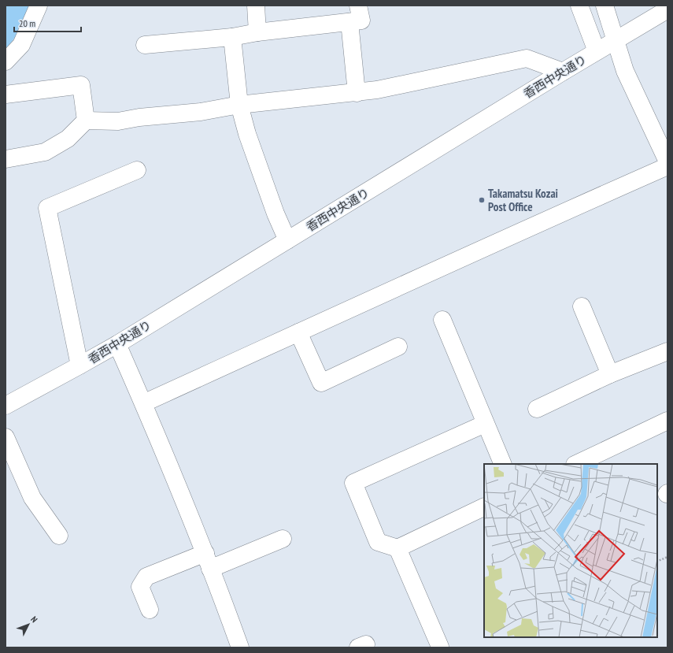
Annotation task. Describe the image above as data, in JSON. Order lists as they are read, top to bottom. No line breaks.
{"streets":{"street":["香西中央通り"]},"places":["Takamatsu Kozai Post Office"],"scale_bar":"20 m","north":"top right"}
